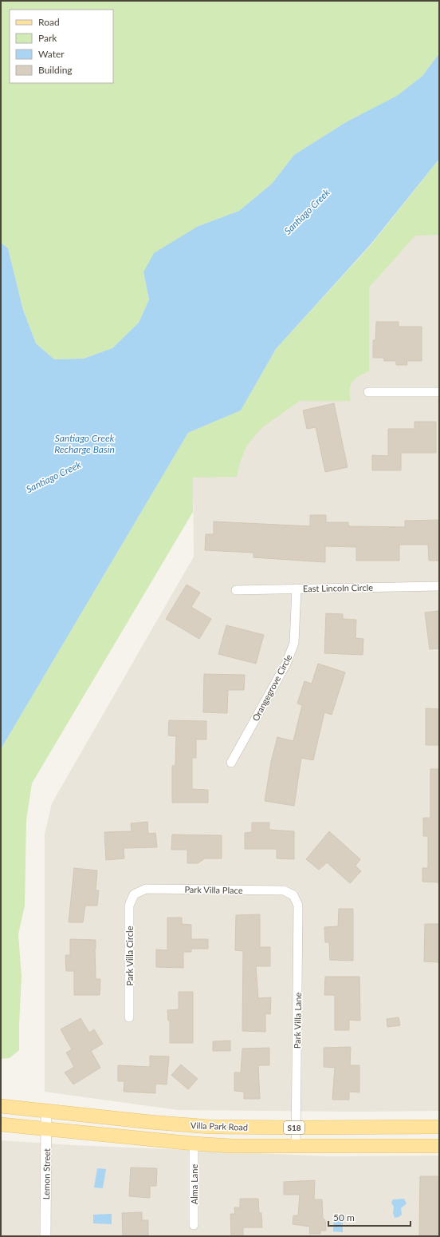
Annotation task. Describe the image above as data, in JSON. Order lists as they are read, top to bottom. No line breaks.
{"streets":{"main road":["Villa Park Road","S18"],"street":["East Lincoln Circle","Orangegrove Circle","Park Villa Place","Park Villa Circle","Park Villa Lane","Lemon Street","Alma Lane"]},"crossings":[["East Lincoln Circle","Orangegrove Circle"],["Park Villa Place","Park Villa Circle"],["Park Villa Place","Park Villa Lane"],["Park Villa Lane","Villa Park Road"],["Villa Park Road","Lemon Street"],["Villa Park Road","Alma Lane"]],"water":["Santiago Creek","Santiago Creek Recharge Basin"],"legend":["Road","Park","Water","Building"],"scale_bar":"50 m"}
